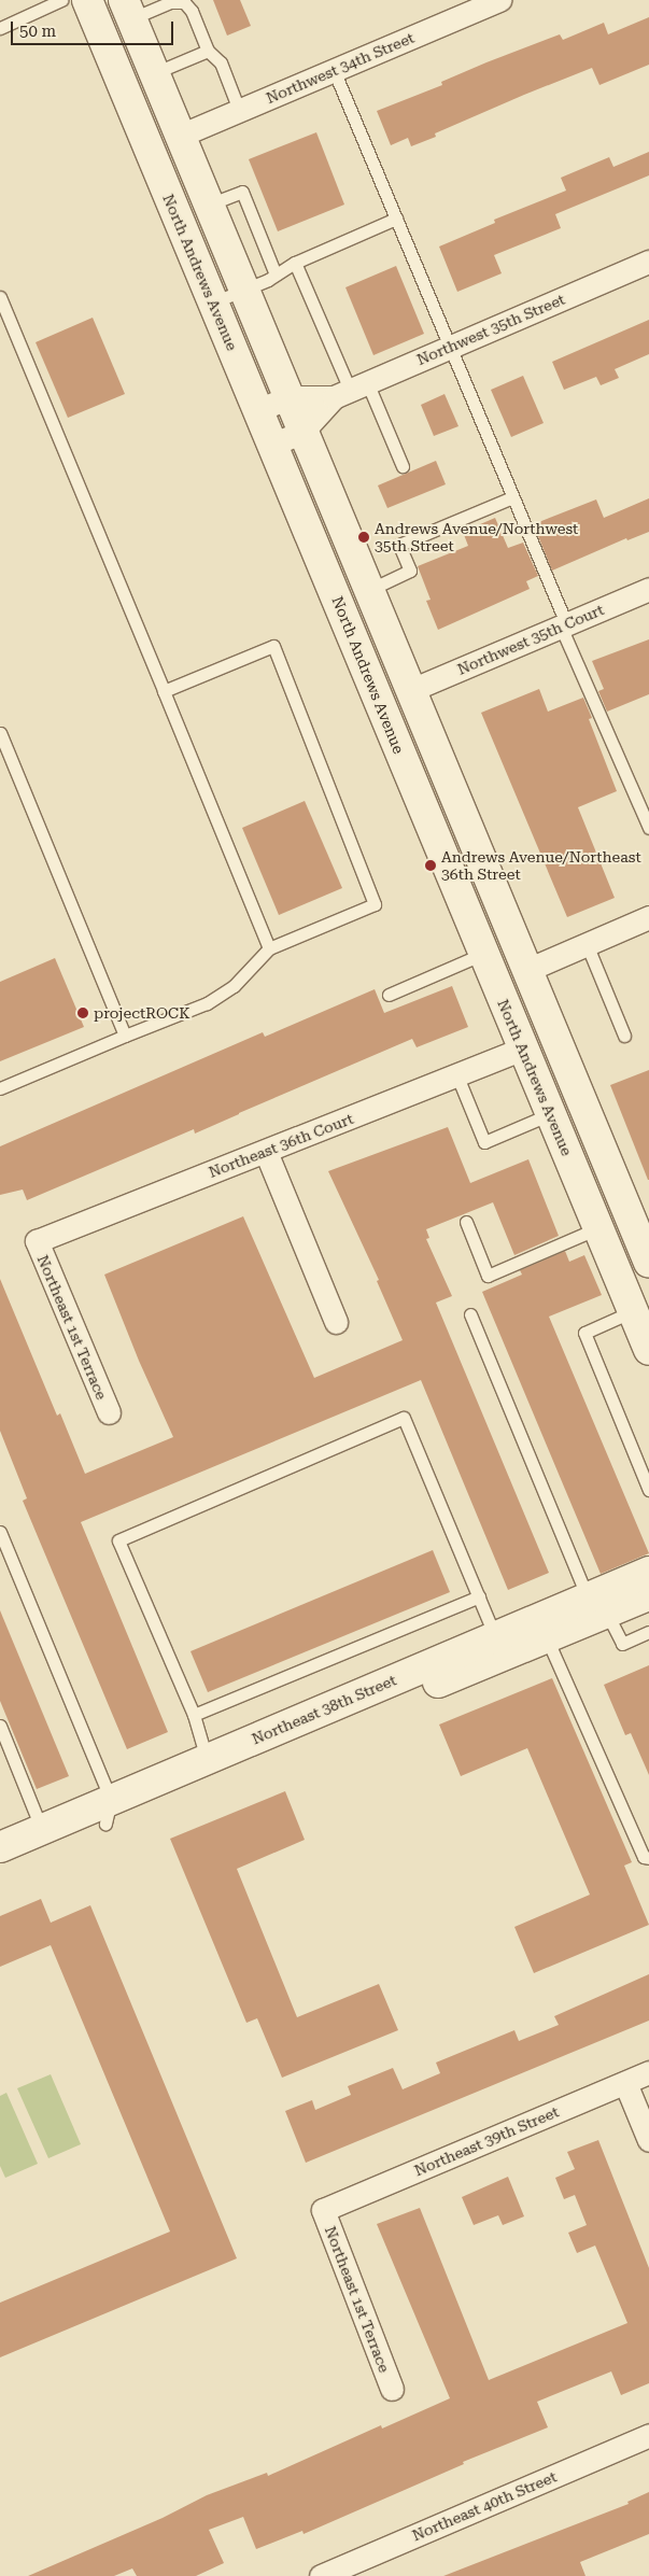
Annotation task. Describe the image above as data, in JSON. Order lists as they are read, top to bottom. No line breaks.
{"streets":{"main road":["North Andrews Avenue","Northeast 38th Street"],"street":["Northwest 34th Street","Northwest 35th Street","Northwest 35th Court","Northeast 36th Court","Northeast 1st Terrace","Northeast 39th Street","Northeast 40th Street"]},"crossings":[["North Andrews Avenue","Northwest 35th Street"],["North Andrews Avenue","Northeast 36th Court"],["Northeast 36th Court","Northeast 1st Terrace"],["Northeast 1st Terrace","Northeast 39th Street"]],"places":["Andrews Avenue/Northwest 35th Street","Andrews Avenue/Northeast 36th Street","projectROCK"],"scale_bar":"50 m"}
